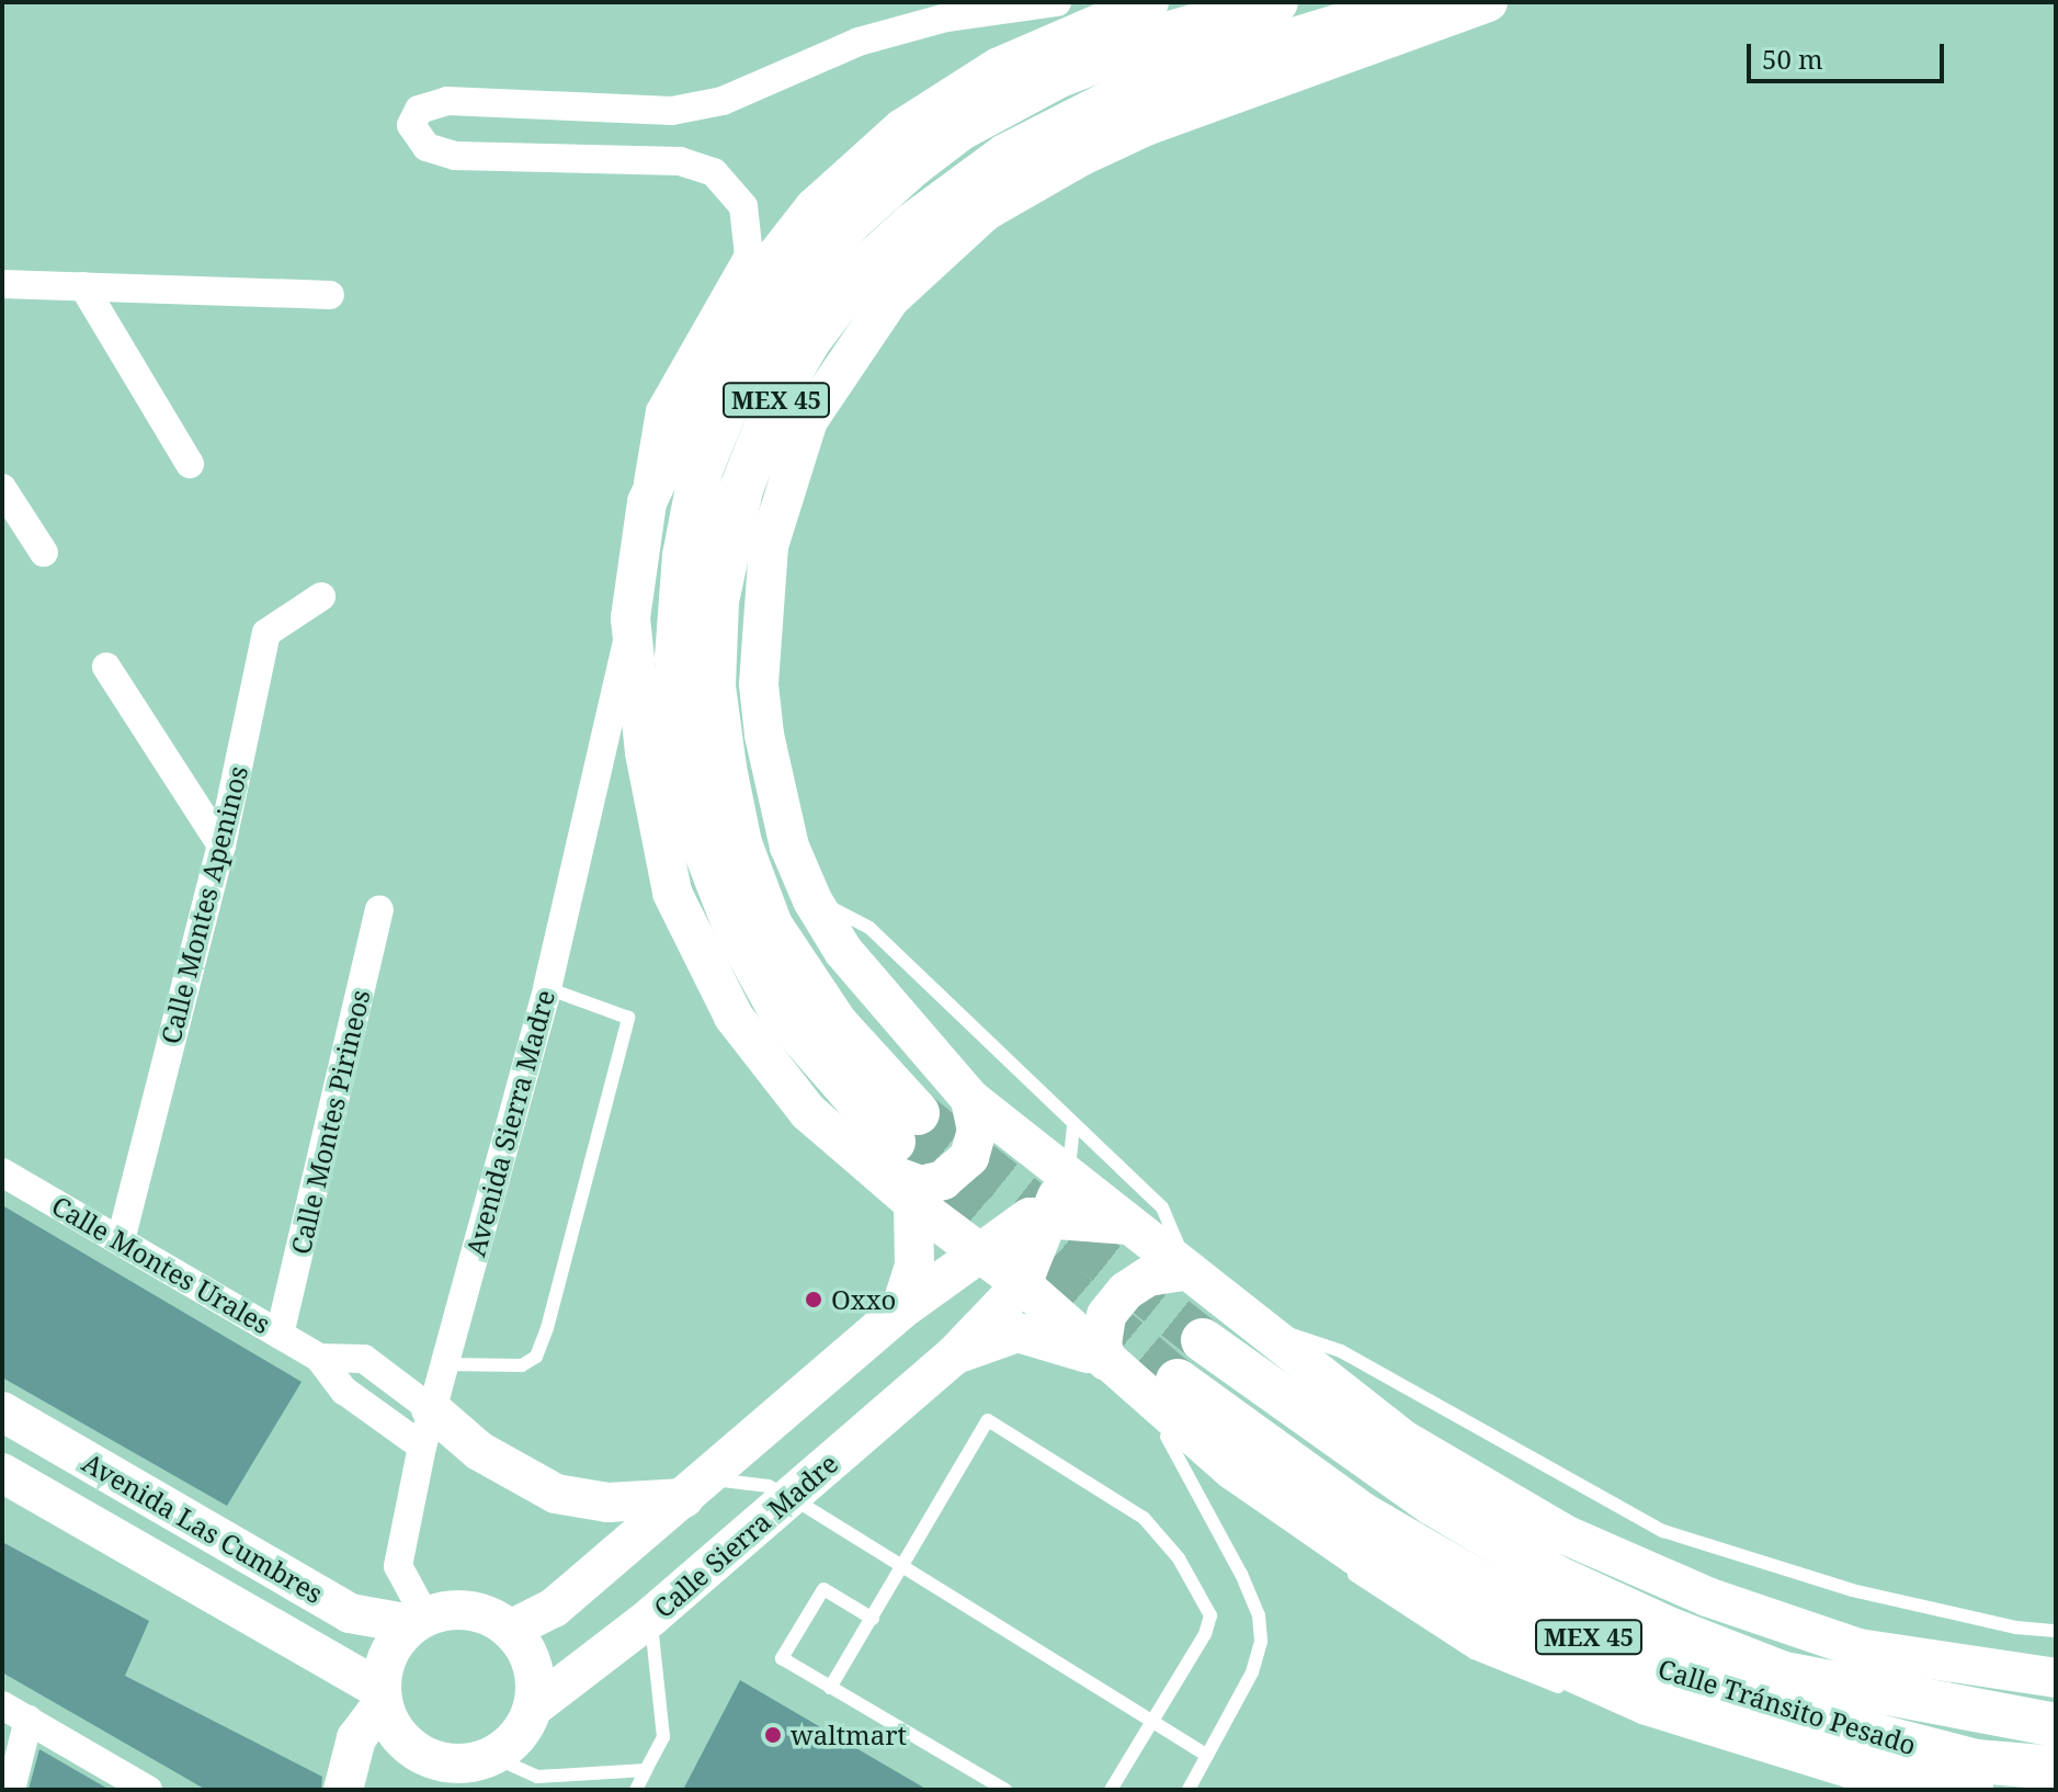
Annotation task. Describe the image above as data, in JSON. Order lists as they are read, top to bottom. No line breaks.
{"streets":{"main road":["MEX 45","Calle Tránsito Pesado"],"street":["Calle Montes Apeninos","Calle Montes Pirineos","Avenida Sierra Madre","Calle Montes Urales","Avenida Las Cumbres","Calle Sierra Madre"]},"crossings":[["Calle Montes Apeninos","Calle Montes Urales"],["Calle Montes Pirineos","Calle Montes Urales"],["Avenida Sierra Madre","Calle Montes Urales"],["Avenida Sierra Madre","Avenida Las Cumbres"],["Avenida Sierra Madre","Calle Sierra Madre"],["Avenida Las Cumbres","Calle Sierra Madre"]],"places":["Oxxo","waltmart"],"scale_bar":"50 m"}
